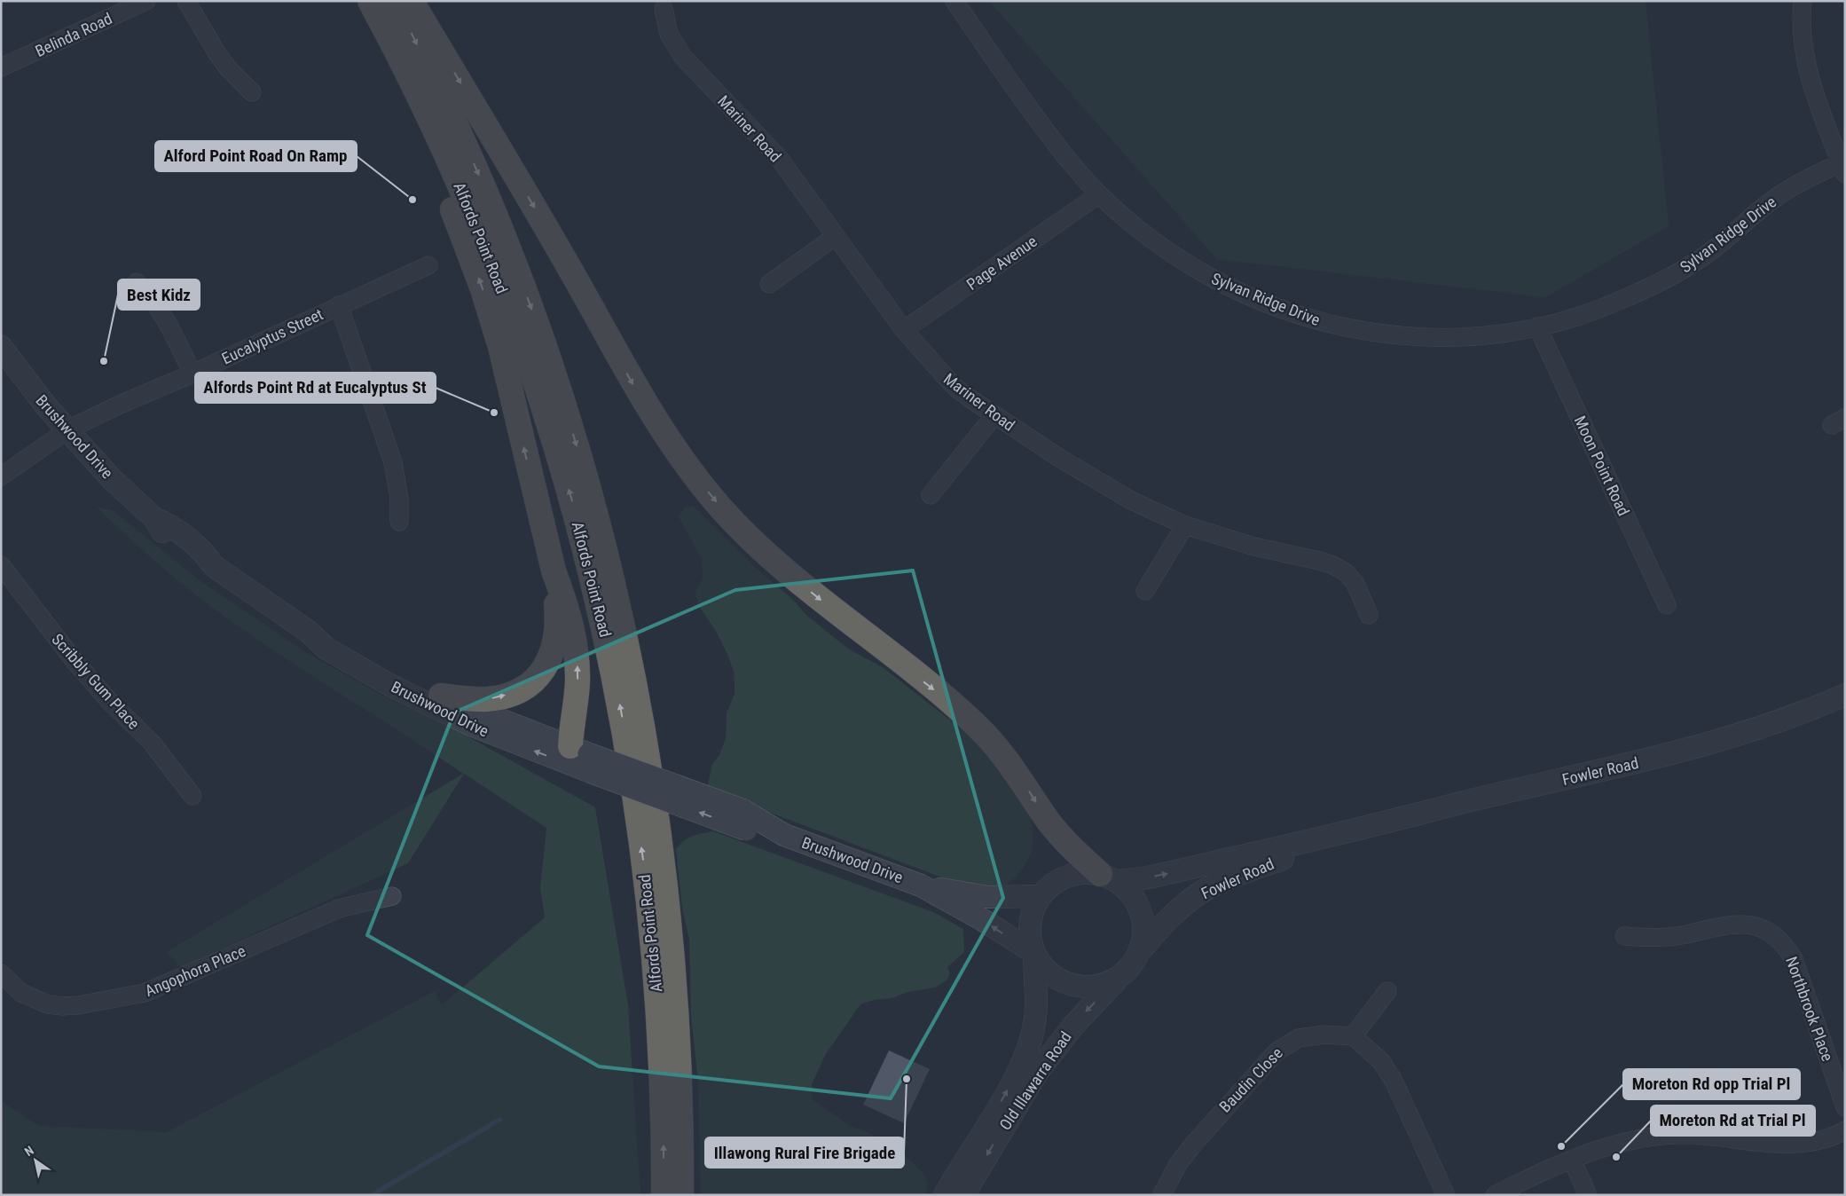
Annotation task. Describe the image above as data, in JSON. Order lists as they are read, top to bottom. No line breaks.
{"streets":{"highway":["Alfords Point Road"],"street":["Belinda Road","Mariner Road","Sylvan Ridge Drive","Page Avenue","Eucalyptus Street","Brushwood Drive","Moon Point Road","Scribbly Gum Place","Fowler Road","Angophora Place","Northbrook Place","Baudin Close","Old Illawarra Road"]},"crossings":[["Mariner Road","Page Avenue"],["Sylvan Ridge Drive","Page Avenue"],["Sylvan Ridge Drive","Moon Point Road"],["Eucalyptus Street","Brushwood Drive"],["Brushwood Drive","Fowler Road"],["Brushwood Drive","Old Illawarra Road"],["Fowler Road","Old Illawarra Road"]],"places":["Alford Point Road On Ramp","Best Kidz","Alfords Point Rd at Eucalyptus St","Illawong Rural Fire Brigade","Moreton Rd opp Trial Pl","Moreton Rd at Trial Pl"],"north":"top left"}
